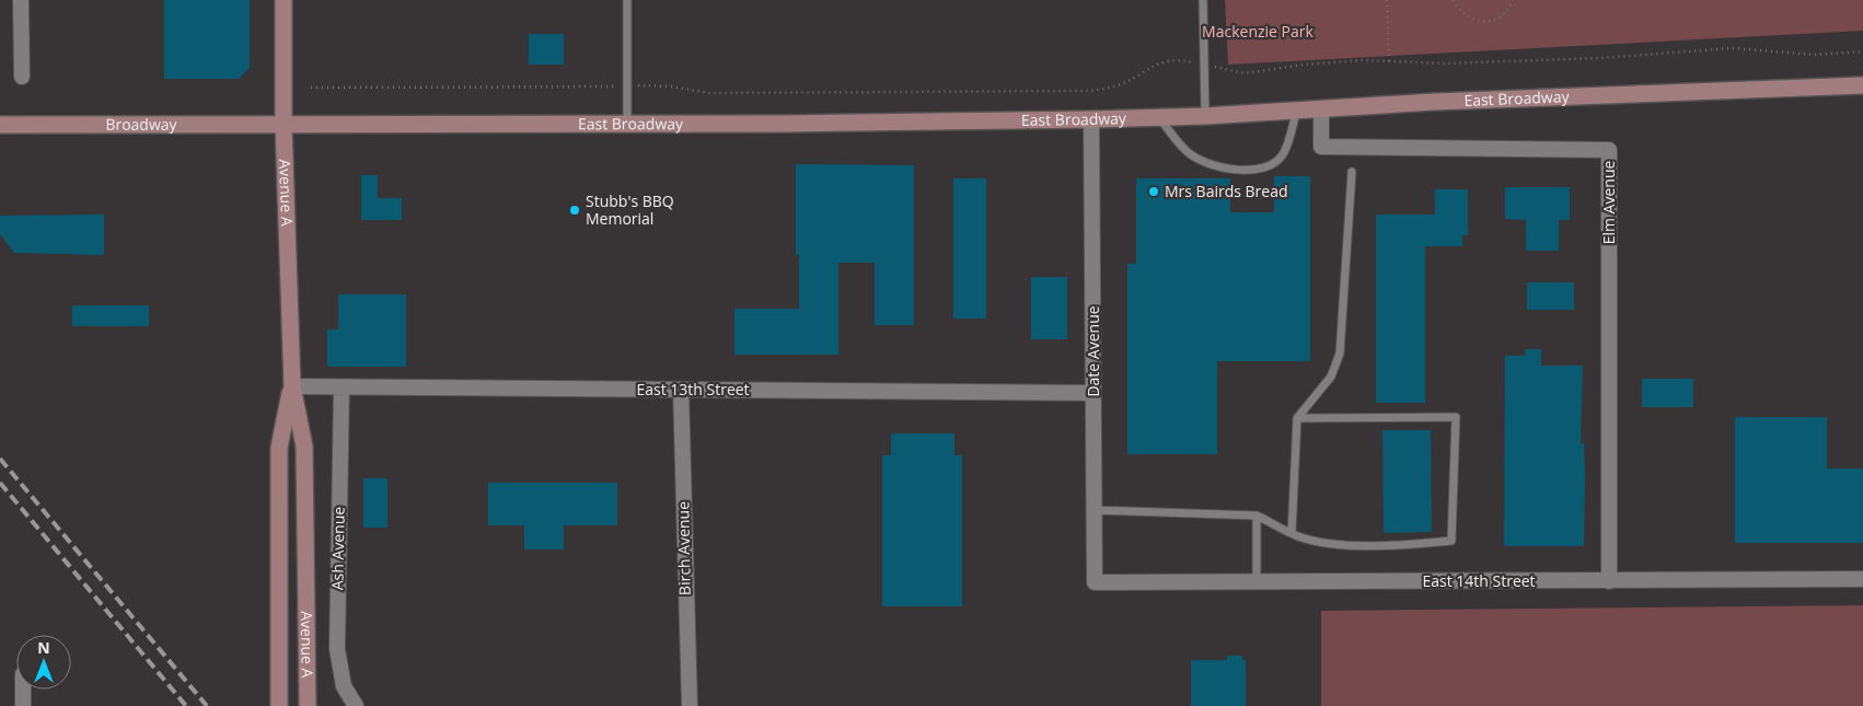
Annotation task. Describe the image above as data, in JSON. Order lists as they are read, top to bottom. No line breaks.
{"streets":{"main road":["East Broadway","Broadway","Avenue A"],"street":["Elm Avenue","Date Avenue","East 13th Street","Ash Avenue","Birch Avenue","East 14th Street"]},"crossings":[["East Broadway","Broadway"],["East Broadway","Avenue A"],["East Broadway","Elm Avenue"],["East Broadway","Date Avenue"],["Broadway","Avenue A"],["Avenue A","East 13th Street"],["Elm Avenue","East 14th Street"],["Date Avenue","East 13th Street"],["Date Avenue","East 14th Street"],["East 13th Street","Ash Avenue"],["East 13th Street","Birch Avenue"]],"parks":["Mackenzie Park"],"places":["Mrs Bairds Bread","Stubb's BBQ Memorial"],"north":"top"}
